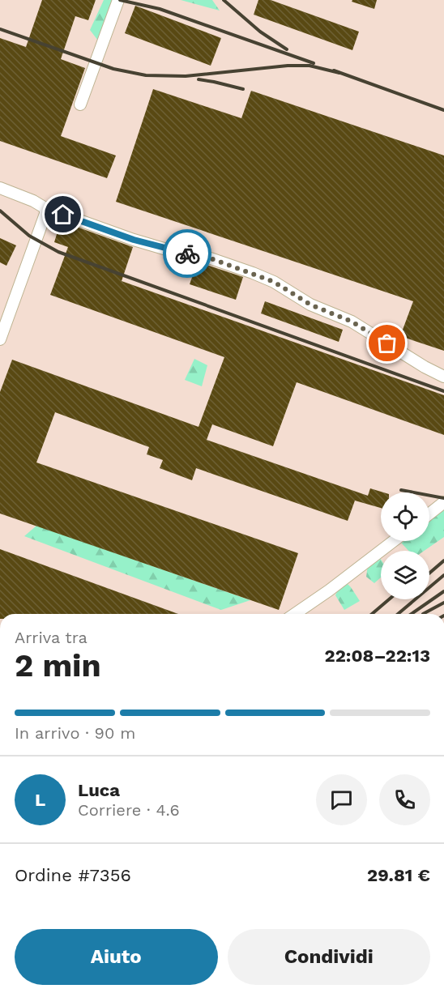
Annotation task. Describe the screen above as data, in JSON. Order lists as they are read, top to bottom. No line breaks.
{"page":{"heading":["2 min","Arriva tra","22:08–22:13"],"panel":["Luca","Corriere · 4.6","Ordine #7356","29.81 €"],"bar":"In arrivo · 90 m","round":"L","buttons":["Aiuto","Condividi"]}}
